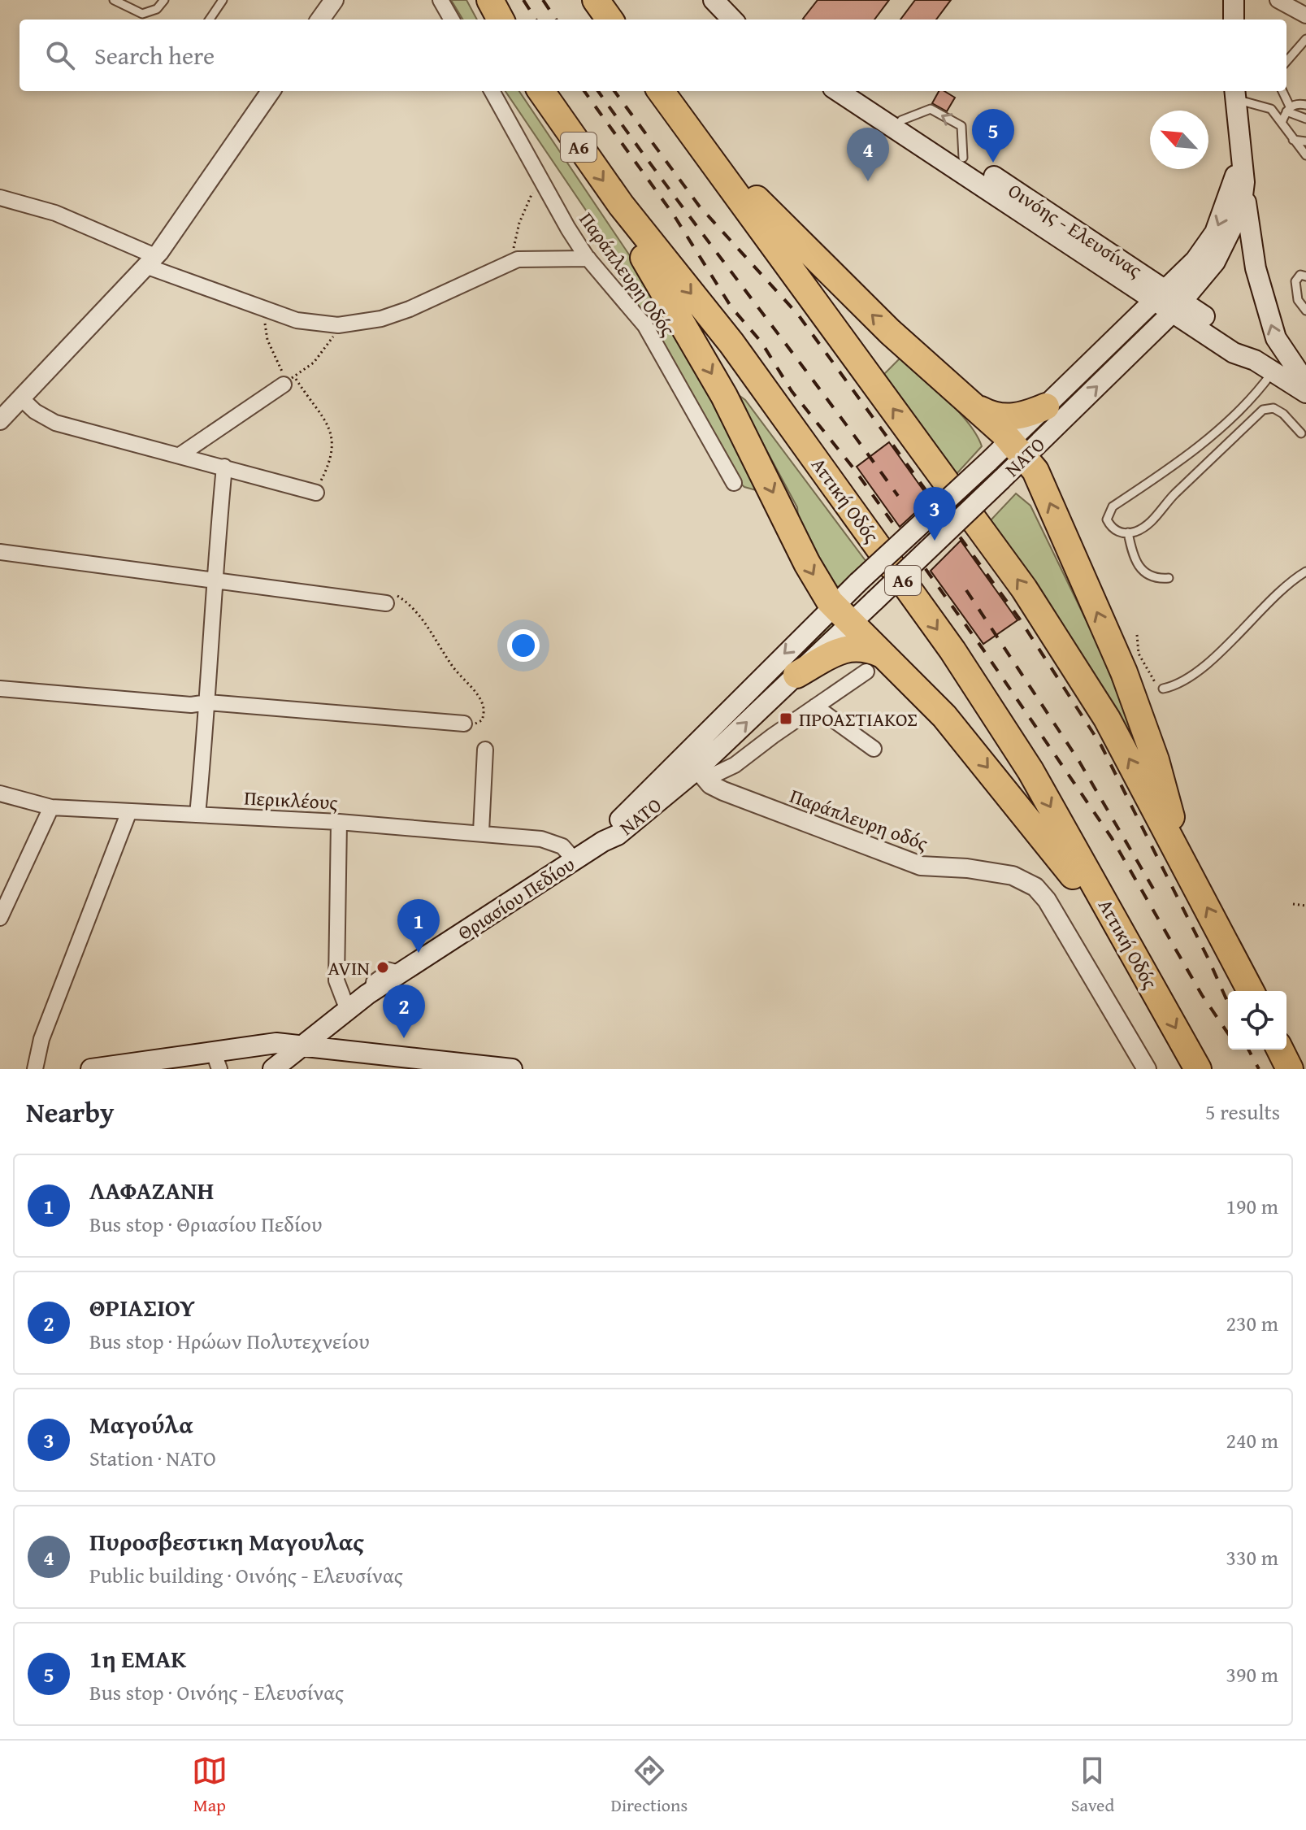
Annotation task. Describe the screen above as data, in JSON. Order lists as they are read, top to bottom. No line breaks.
{"streets":{"highway":["Α6","Αττική Οδός"],"main road":["Οινόης - Ελευσίνας","ΝΑΤΟ","Θριασίου Πεδίου"],"street":["Παράπλευρη Οδός","Περικλέους","Παράπλευρη οδός"]},"crossings":[["Οινόης - Ελευσίνας","ΝΑΤΟ"],["ΝΑΤΟ","Παράπλευρη οδός"],["ΝΑΤΟ","Θριασίου Πεδίου"],["Περικλέους","Θριασίου Πεδίου"]],"places":{"transit":["ΠΡΟΑΣΤΙΑΚΟΣ"],"other":["AVIN"]},"north":"top left","page":{"search":"Search here","pins":["5","4","3","1","2"],"heading":["Nearby","5 results"],"list":[{"mark":"1","name":"ΛΑΦΑΖΑΝΗ","note":"Bus stop · Θριασίου Πεδίου","value":"190 m"},{"mark":"2","name":"ΘΡΙΑΣΙΟΥ","note":"Bus stop · Ηρώων Πολυτεχνείου","value":"230 m"},{"mark":"3","name":"Μαγούλα","note":"Station · ΝΑΤΟ","value":"240 m"},{"mark":"4","name":"Πυροσβεστικη Μαγουλας","note":"Public building · Οινόης - Ελευσίνας","value":"330 m"},{"mark":"5","name":"1η ΕΜΑΚ","note":"Bus stop · Οινόης - Ελευσίνας","value":"390 m"}],"nav":["Map","Directions","Saved"]}}
